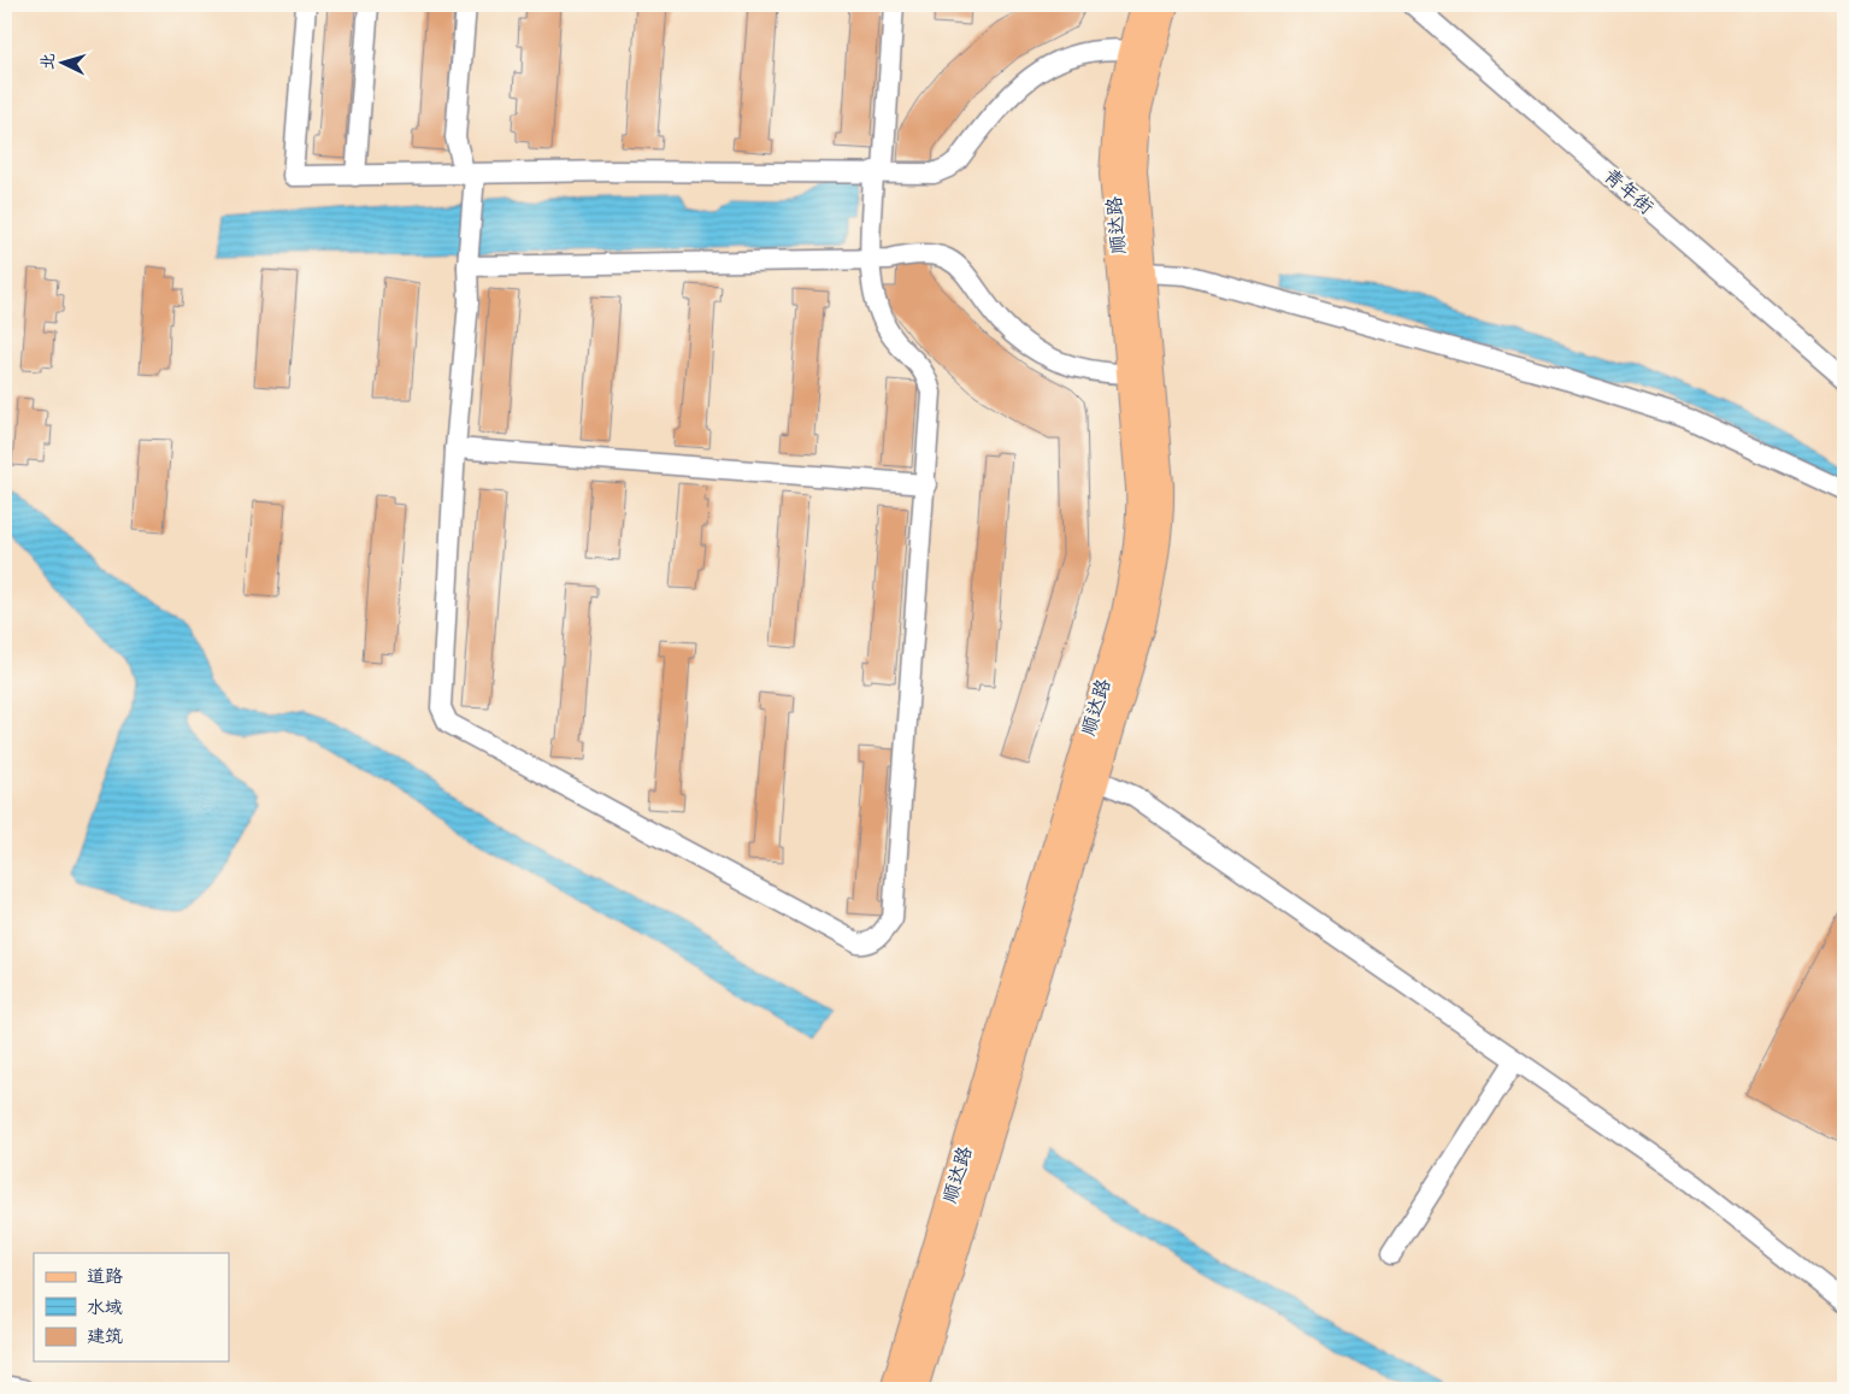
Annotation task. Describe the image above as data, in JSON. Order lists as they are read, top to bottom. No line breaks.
{"streets":{"main road":["顺达路"],"street":["青年街"]},"legend":["道路","水域","建筑"],"north":"left"}
